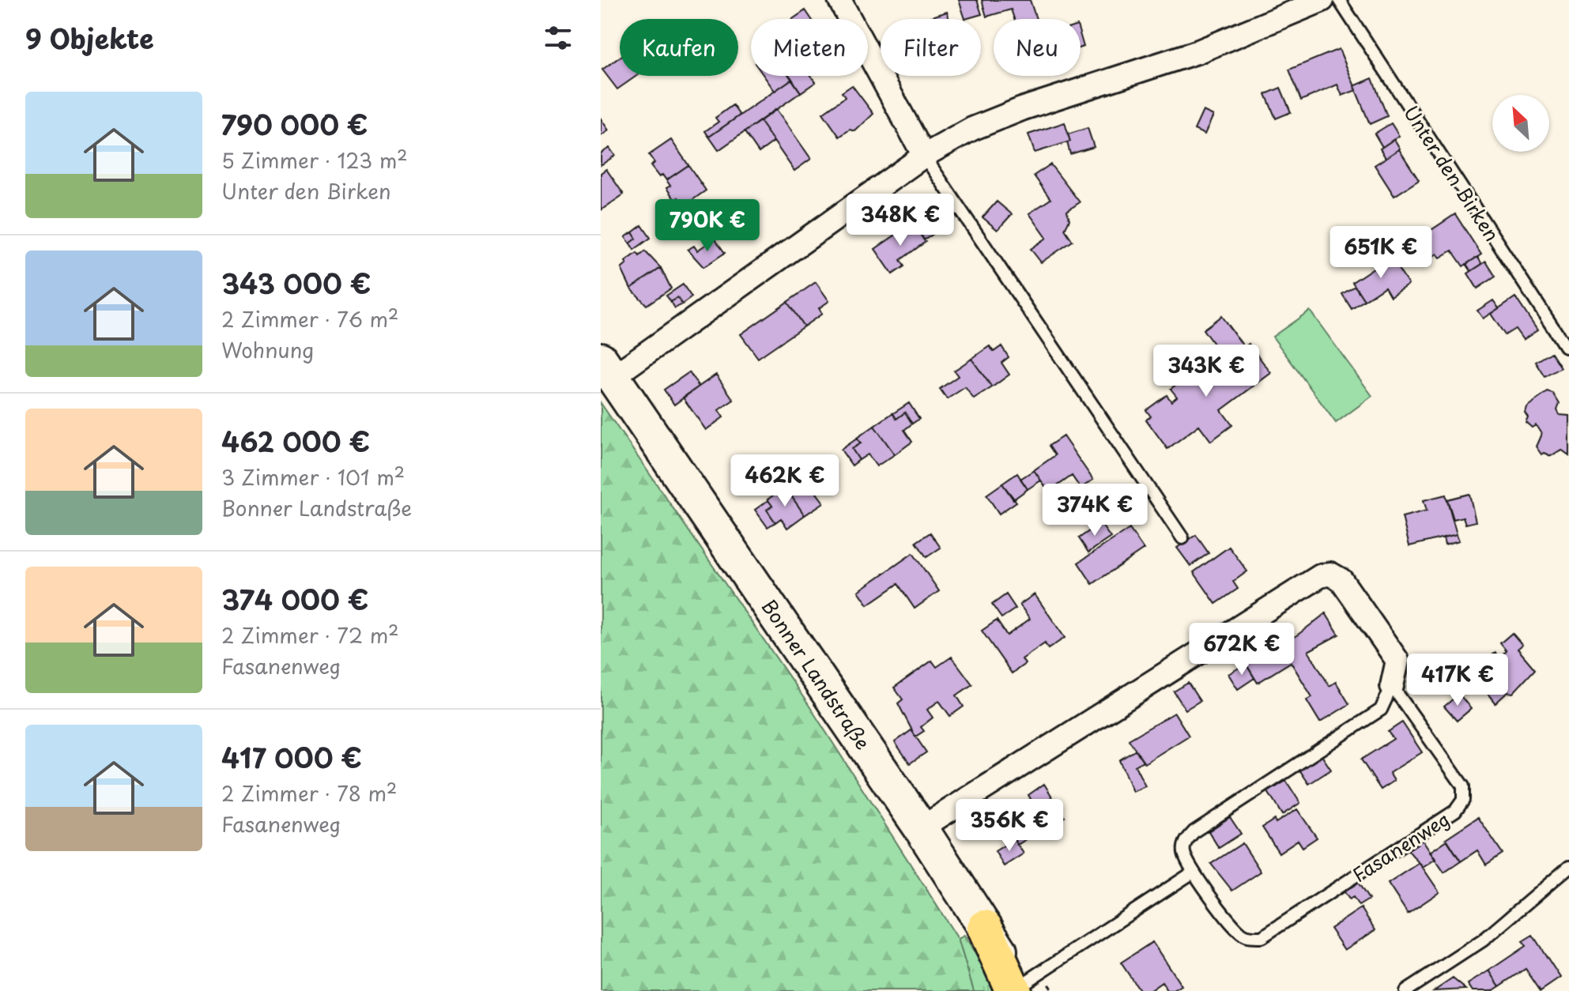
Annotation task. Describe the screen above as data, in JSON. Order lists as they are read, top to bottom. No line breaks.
{"streets":{"main road":["Bonner Landstraße"],"lane":["Unter den Birken","Fasanenweg"]},"north":"top left","page":{"heading":"9 Objekte","chip":["Kaufen","Mieten","Filter","Neu"],"list":[{"name":"790 000 €","note":"5 Zimmer · 123 m² · Unter den Birken"},{"name":"343 000 €","note":"2 Zimmer · 76 m² · Wohnung"},{"name":"462 000 €","note":"3 Zimmer · 101 m² · Bonner Landstraße"},{"name":"374 000 €","note":"2 Zimmer · 72 m² · Fasanenweg"},{"name":"417 000 €","note":"2 Zimmer · 78 m² · Fasanenweg"}],"price":["348K €","790K €","651K €","343K €","462K €","374K €","672K €","417K €","356K €"]}}
